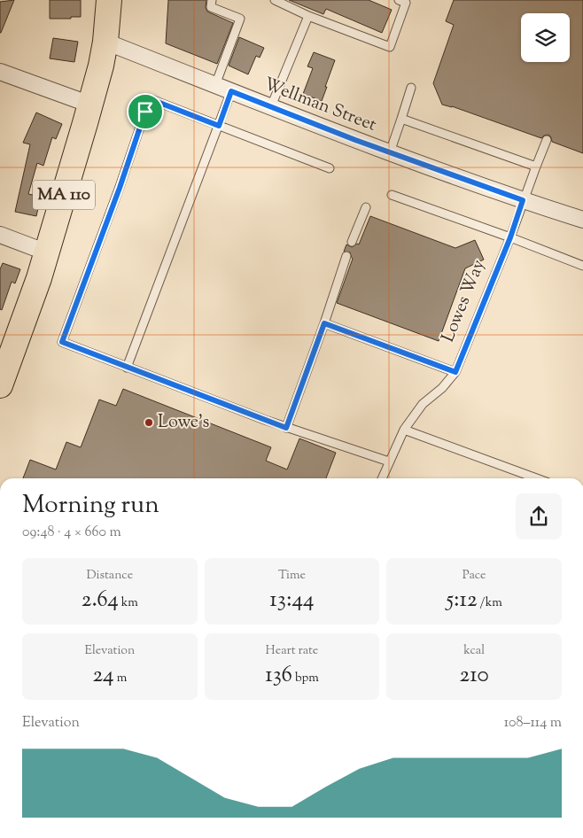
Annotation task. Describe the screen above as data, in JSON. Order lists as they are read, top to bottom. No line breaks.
{"streets":{"main road":["MA 110"],"street":["Wellman Street"],"lane":["Lowes Way"]},"crossings":[["Wellman Street","MA 110"],["Wellman Street","Lowes Way"]],"places":["Lowe's"],"page":{"heading":["Morning run","09:48 · 4 × 660 m"],"stats":[["Distance","2.64 km"],["Time","13:44"],["Pace","5:12 /km"],["Elevation","24 m"],["Heart rate","136 bpm"],["kcal","210"]],"chart":["Elevation","108–114 m"]}}
